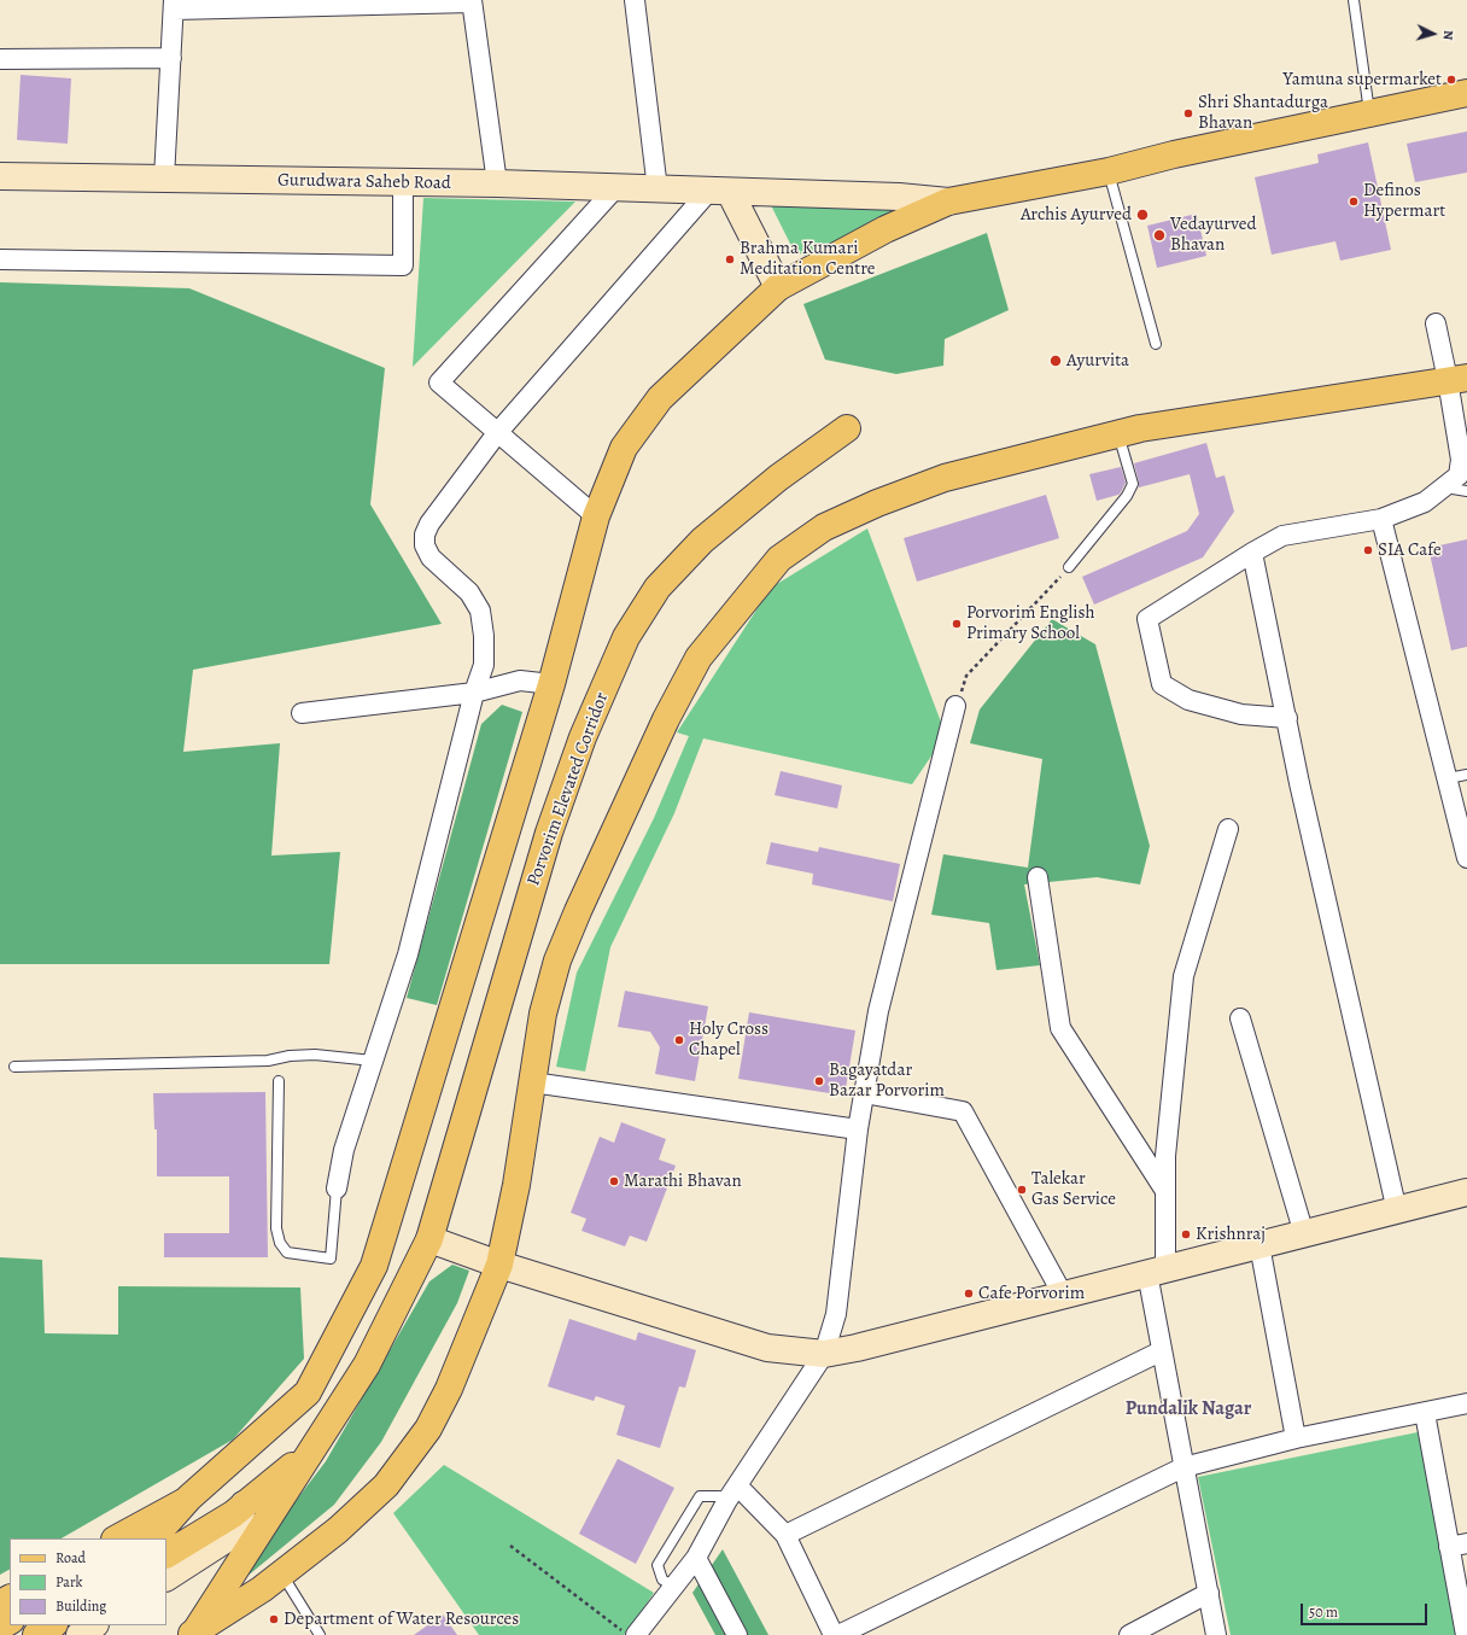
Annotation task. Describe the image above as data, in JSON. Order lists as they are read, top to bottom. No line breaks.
{"streets":{"main road":["Porvorim Elevated Corridor"],"street":["Gurudwara Saheb Road"]},"districts":["Pundalik Nagar"],"places":["Yamuna supermarket","Shri Shantadurga Bhavan","Definos Hypermart","Archis Ayurved","Vedayurved Bhavan","Brahma Kumari Meditation Centre","Ayurvita","SIA Cafe","Porvorim English Primary School","Holy Cross Chapel","Bagayatdar Bazar Porvorim","Marathi Bhavan","Talekar Gas Service","Krishnraj","Cafe Porvorim","Department of Water Resources"],"legend":["Road","Park","Building"],"scale_bar":"50 m","north":"right"}
